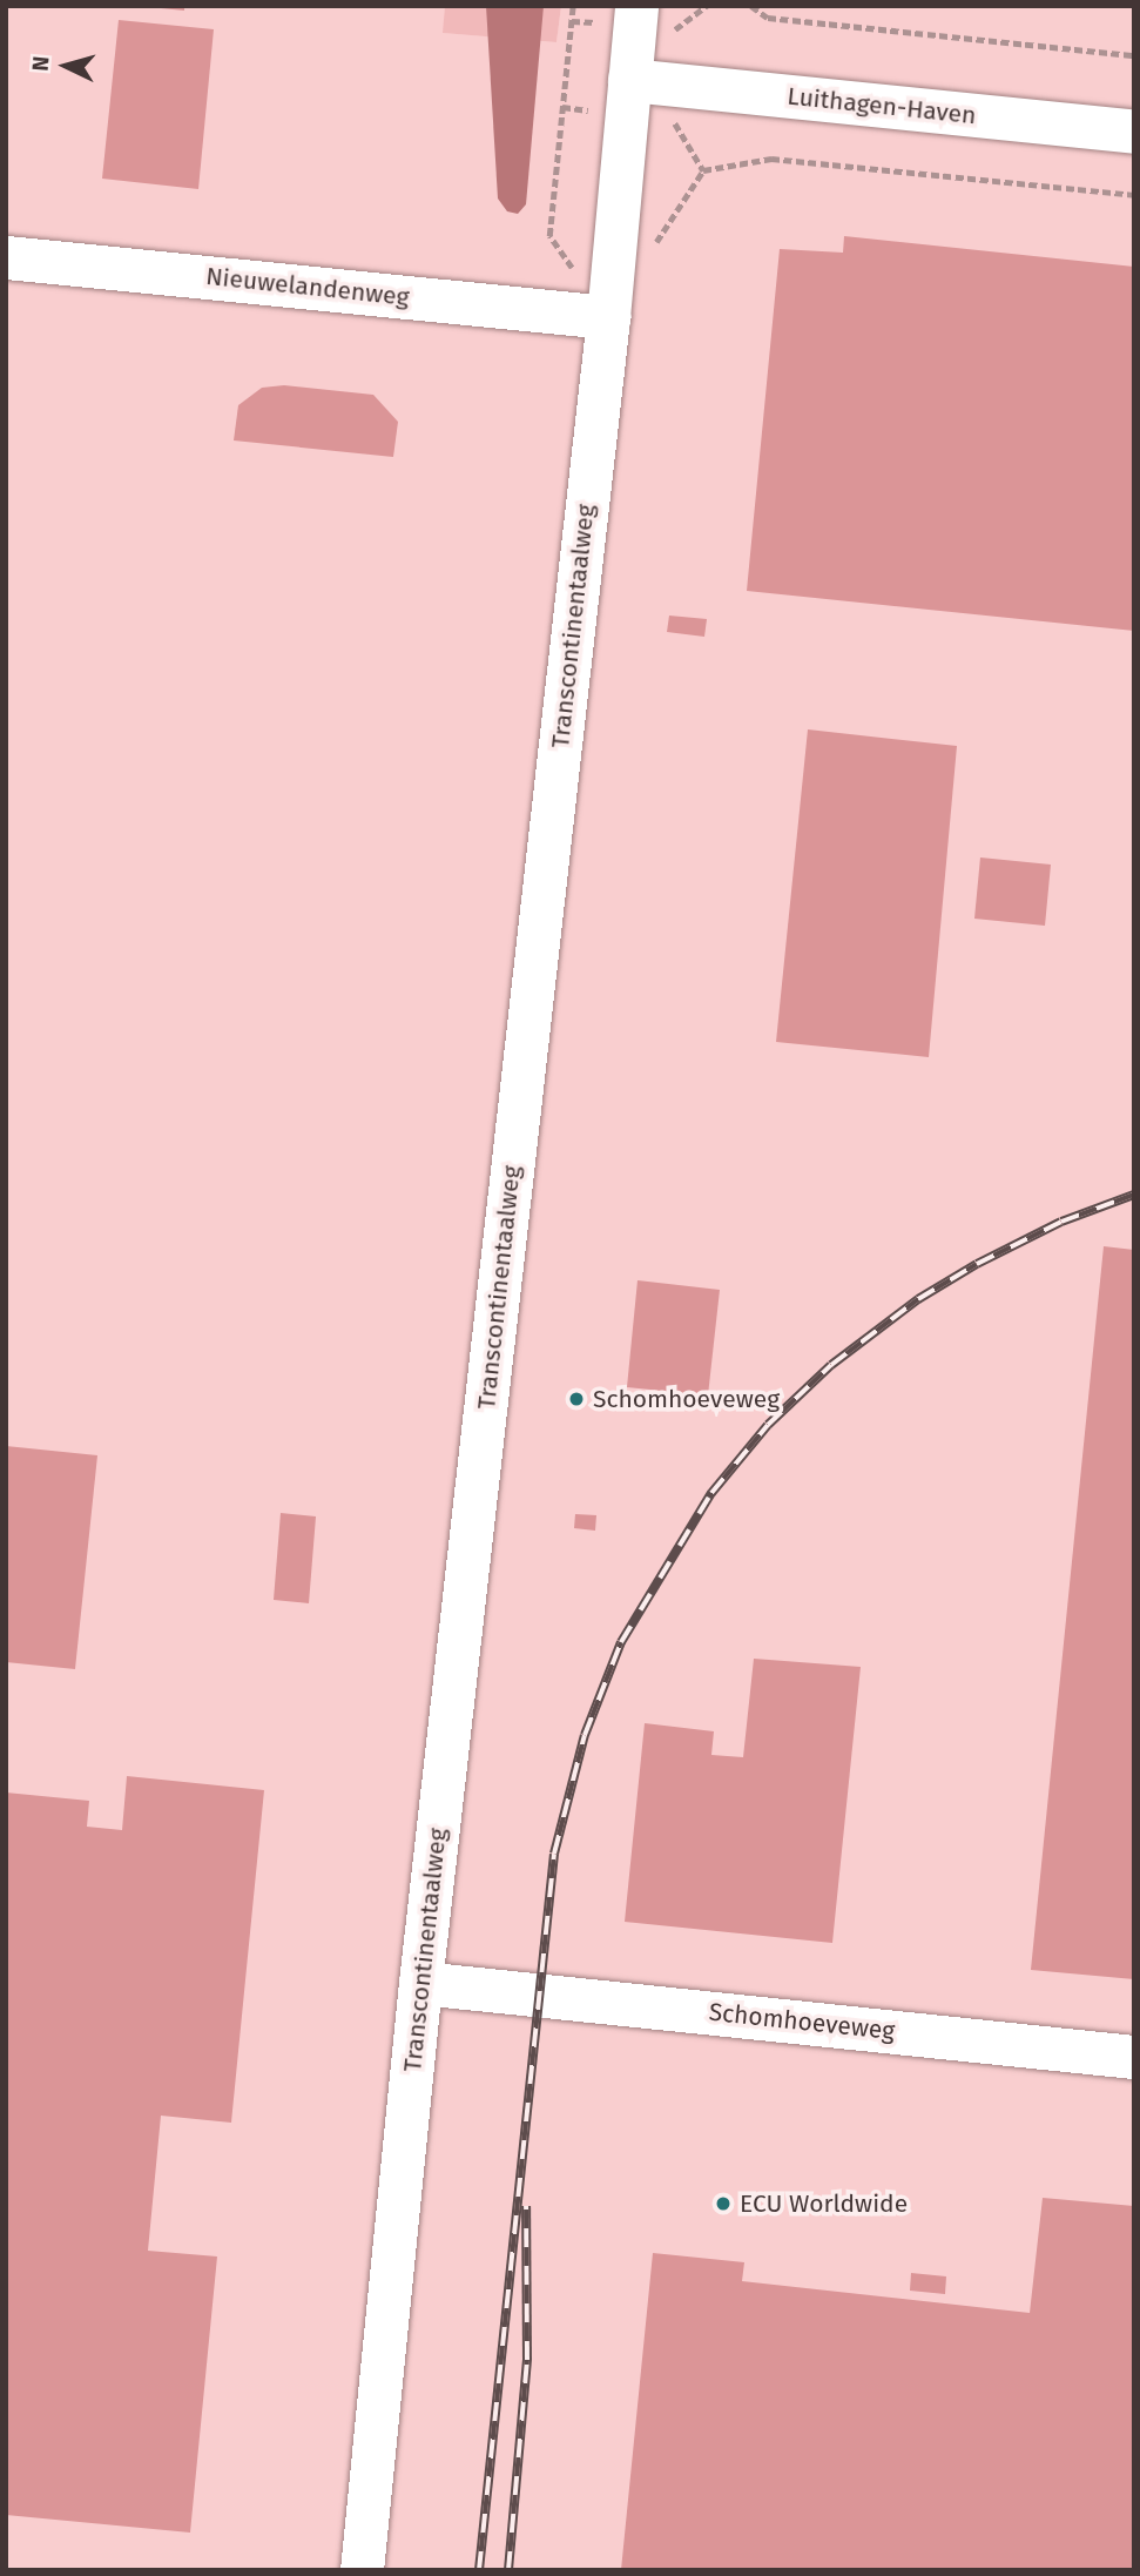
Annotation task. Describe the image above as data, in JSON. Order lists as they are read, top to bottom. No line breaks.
{"streets":{"street":["Luithagen-Haven","Nieuwelandenweg","Transcontinentaalweg","Schomhoeveweg"]},"crossings":[["Luithagen-Haven","Transcontinentaalweg"],["Nieuwelandenweg","Transcontinentaalweg"],["Transcontinentaalweg","Schomhoeveweg"]],"places":["Schomhoeveweg","ECU Worldwide"],"north":"left"}
